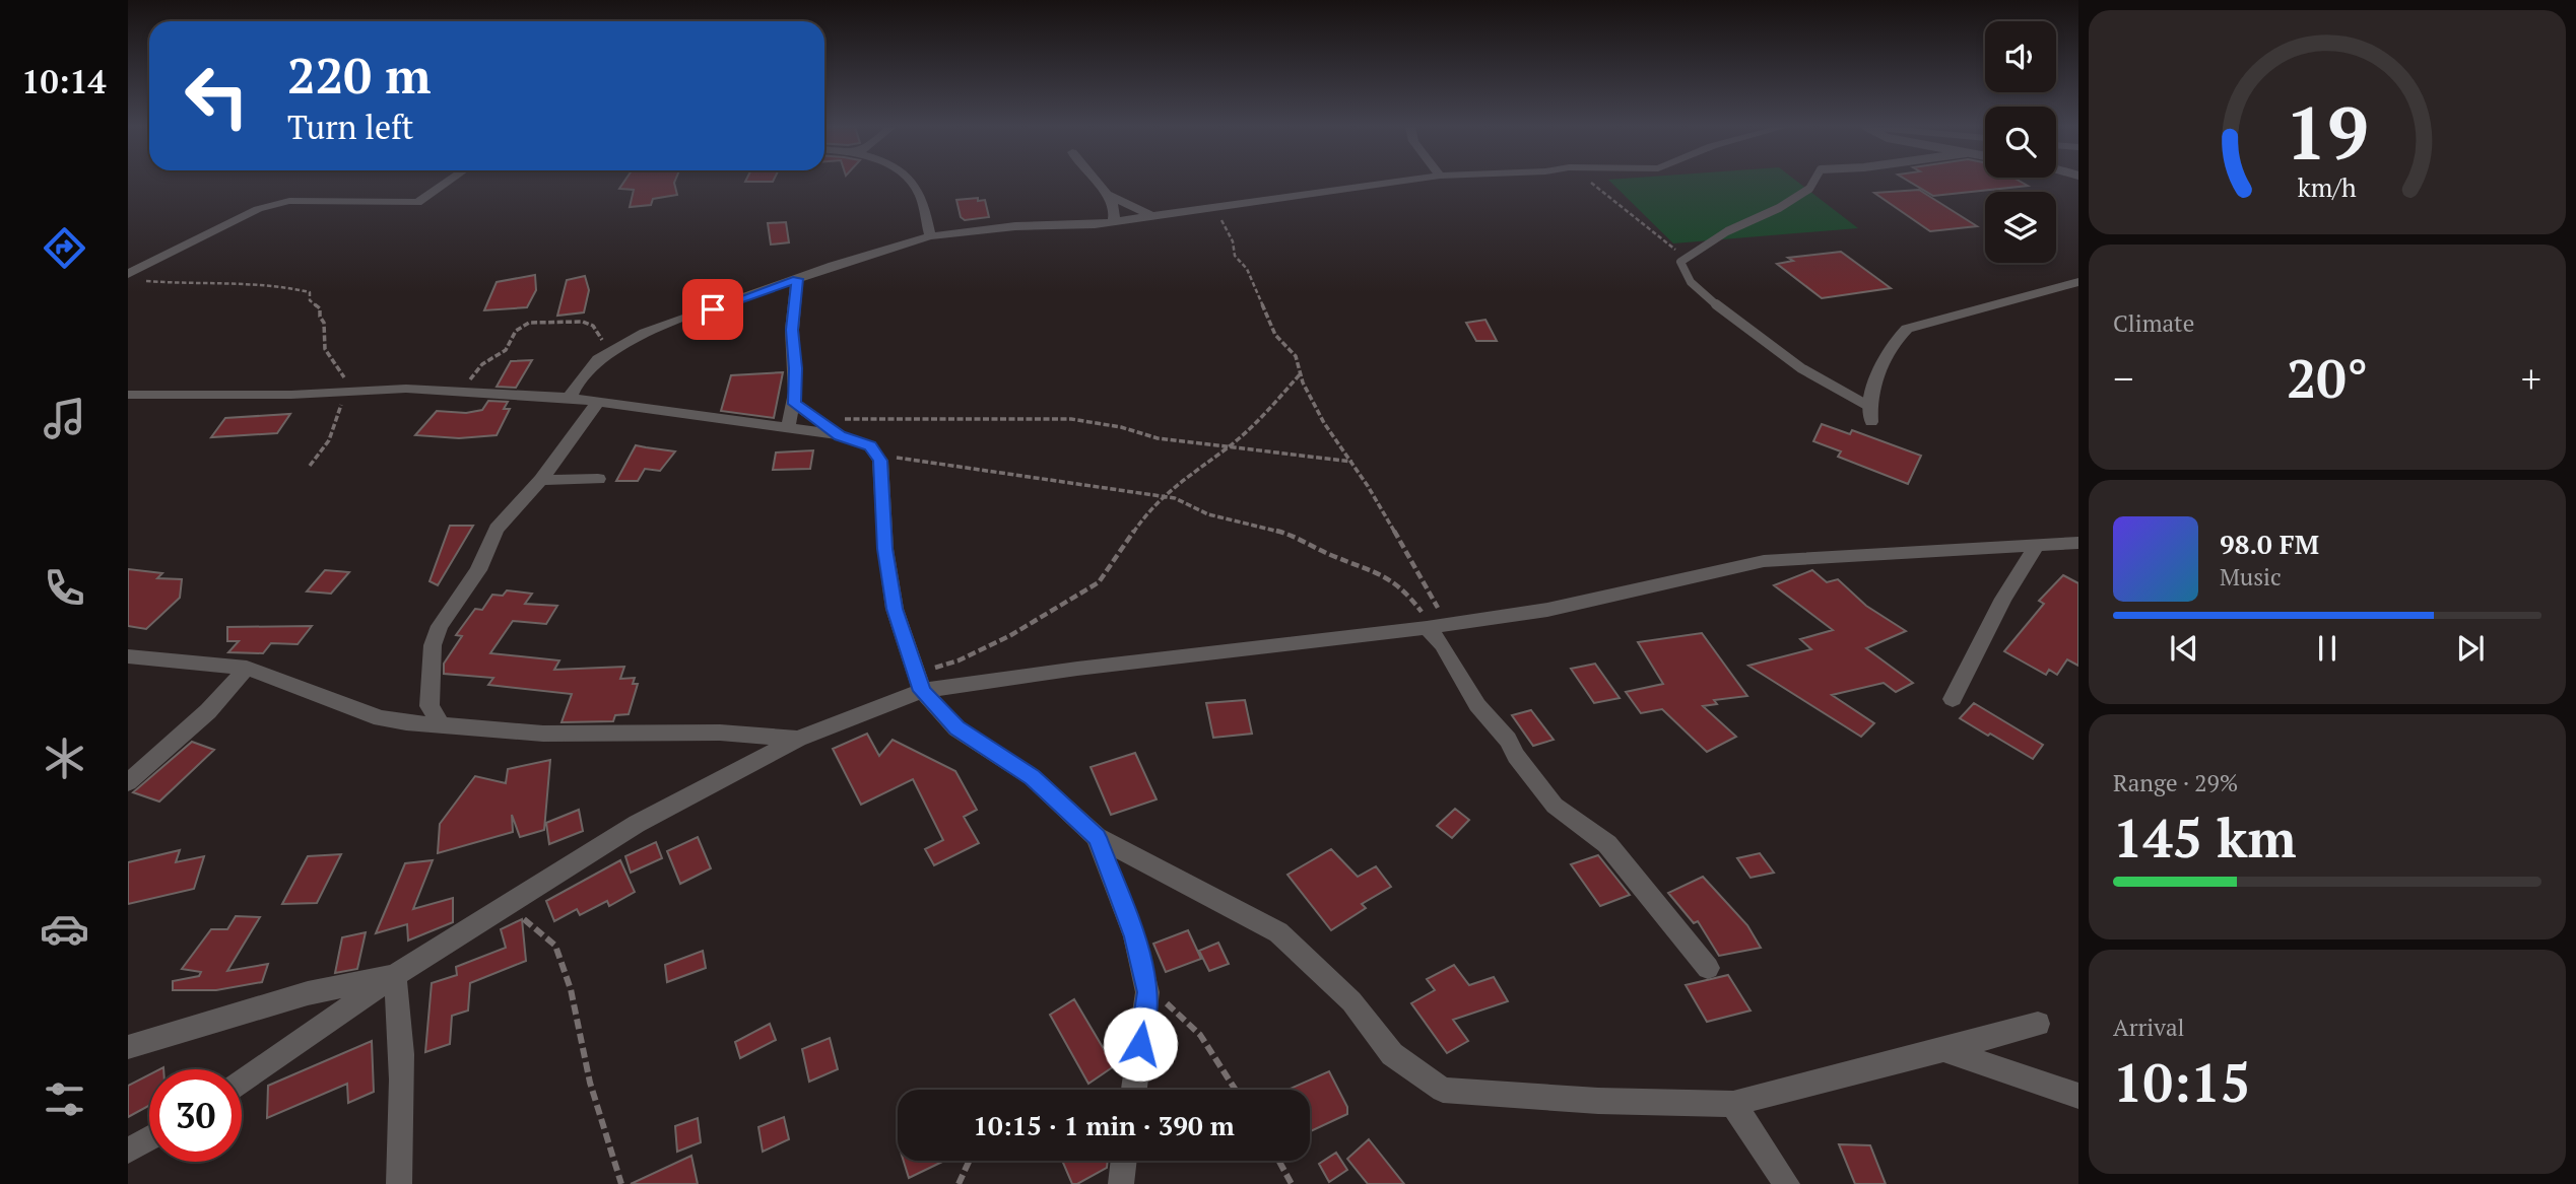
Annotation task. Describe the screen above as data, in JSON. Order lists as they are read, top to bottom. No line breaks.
{"page":{"tabs":"10:14","turn":["220 m","Turn left"],"tile":["Climate",["Range · 29%","145 km"],["Arrival","10:15"]],"heat":["−","20°","+"],"song":["98.0 FM","Music"],"limit":"30","trip":"10:15 · 1 min · 390 m","gauge":["19","km/h"]}}
